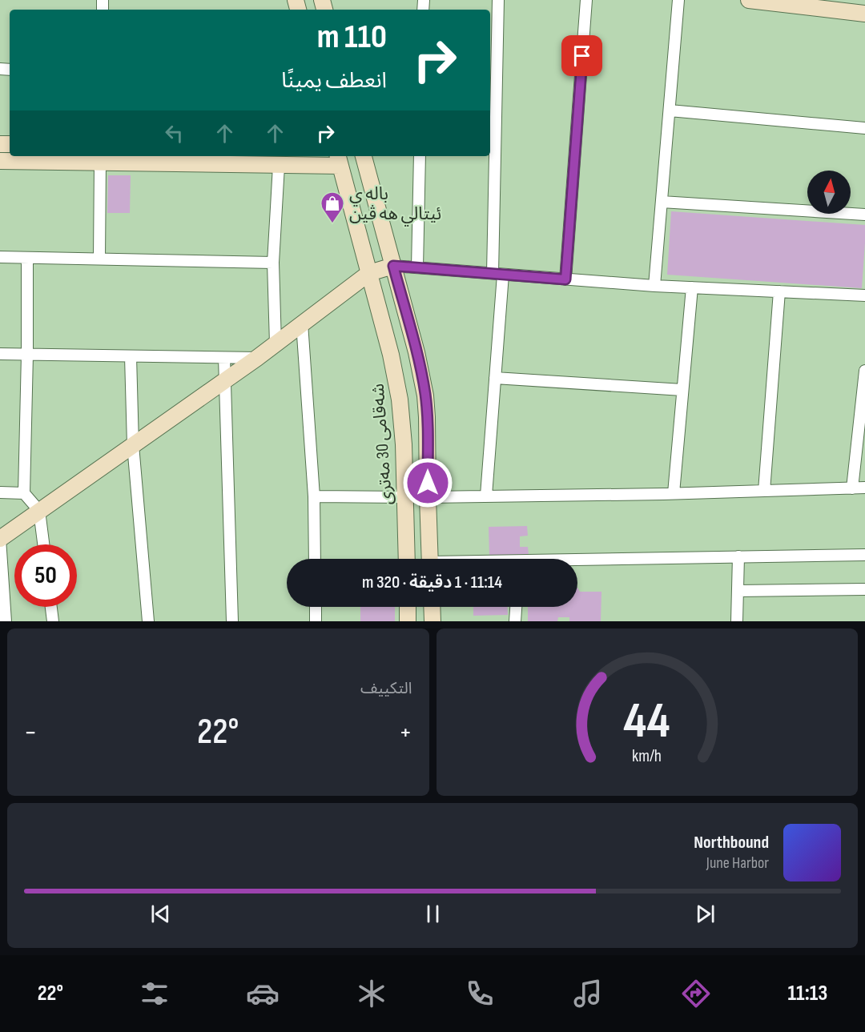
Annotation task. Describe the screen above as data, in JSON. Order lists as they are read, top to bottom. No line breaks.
{"streets":{"main road":["شەقامی 30 مەتری"]},"places":{"shop":["باله ي ئيتالي هه ڤين"]},"north":"top","page":{"turn":["110 m","انعطف يمينًا"],"limit":"50","trip":"11:14 · 1 دقيقة · 320 m","tile":"التكييف","heat":["−","22°","+"],"song":["Northbound","June Harbor"],"tabs":["11:13","22°"],"gauge":["44","km/h"]}}
